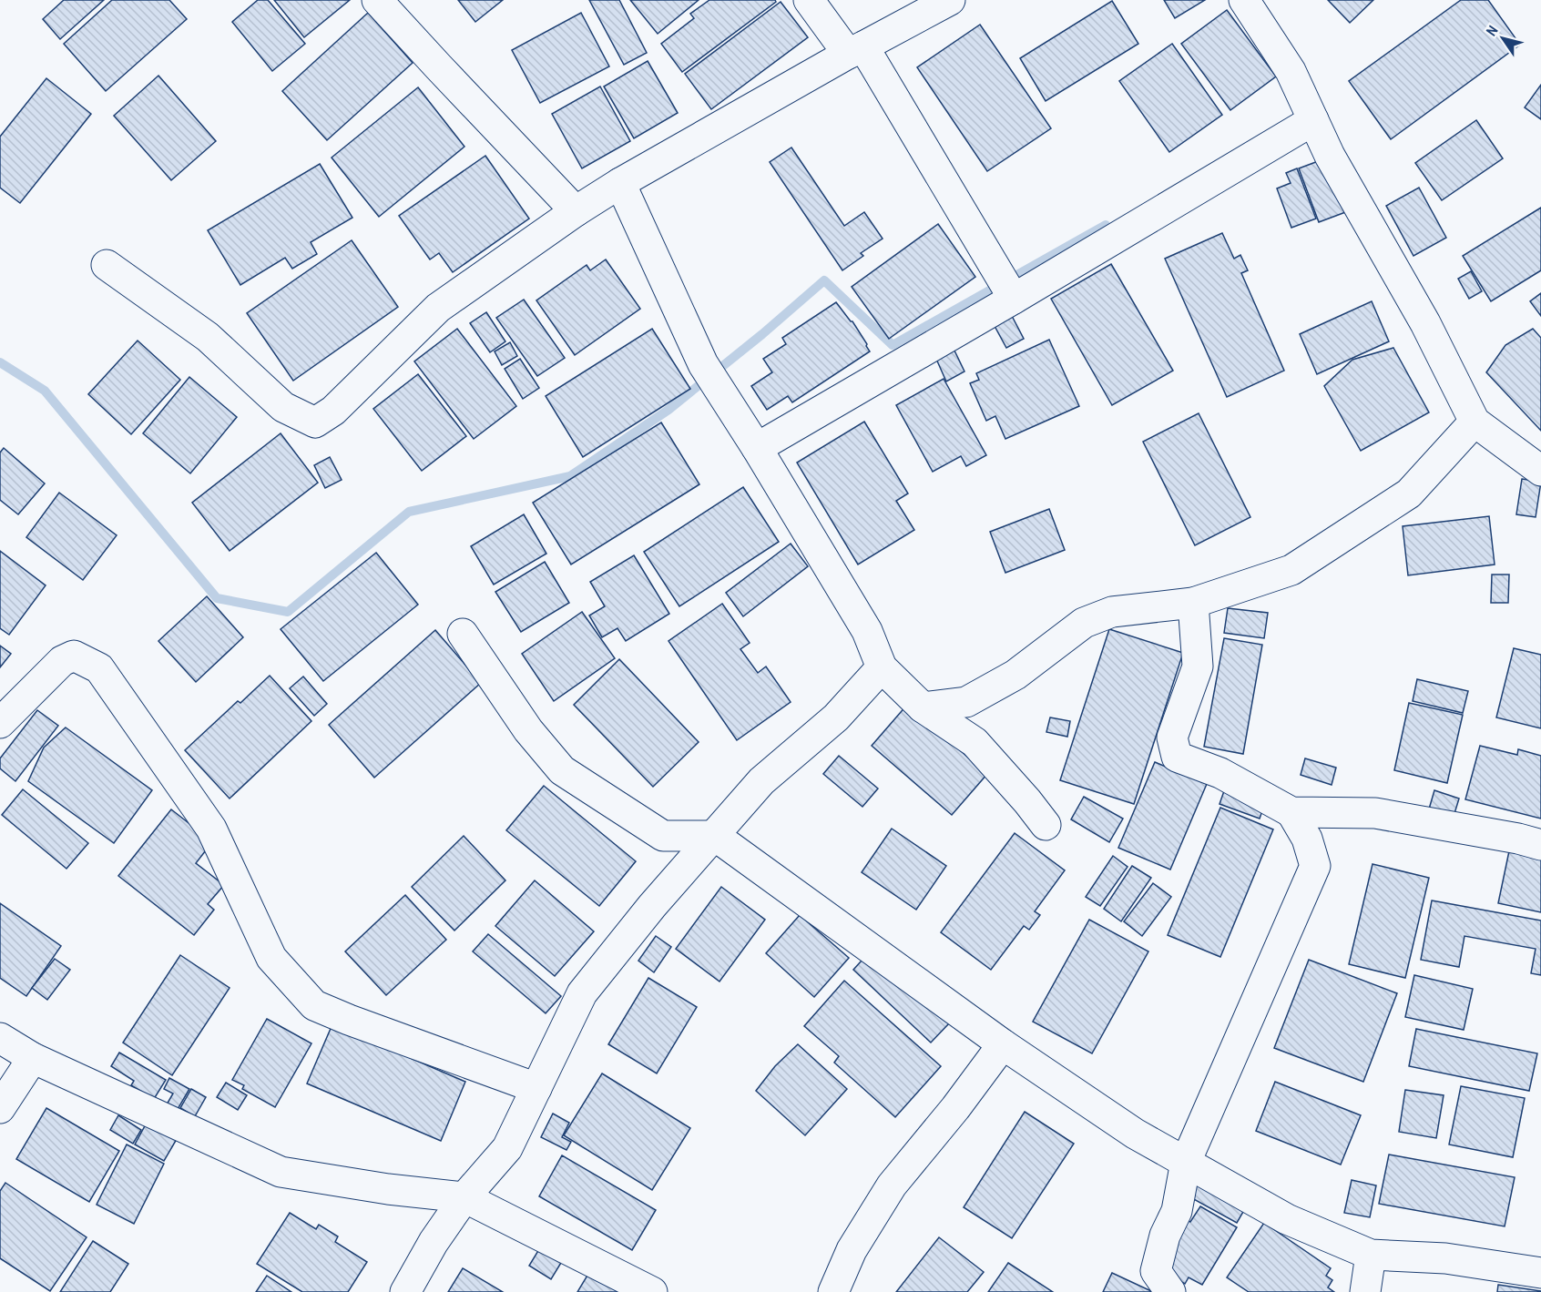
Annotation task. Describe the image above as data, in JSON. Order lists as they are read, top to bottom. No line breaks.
{"north":"top left"}
